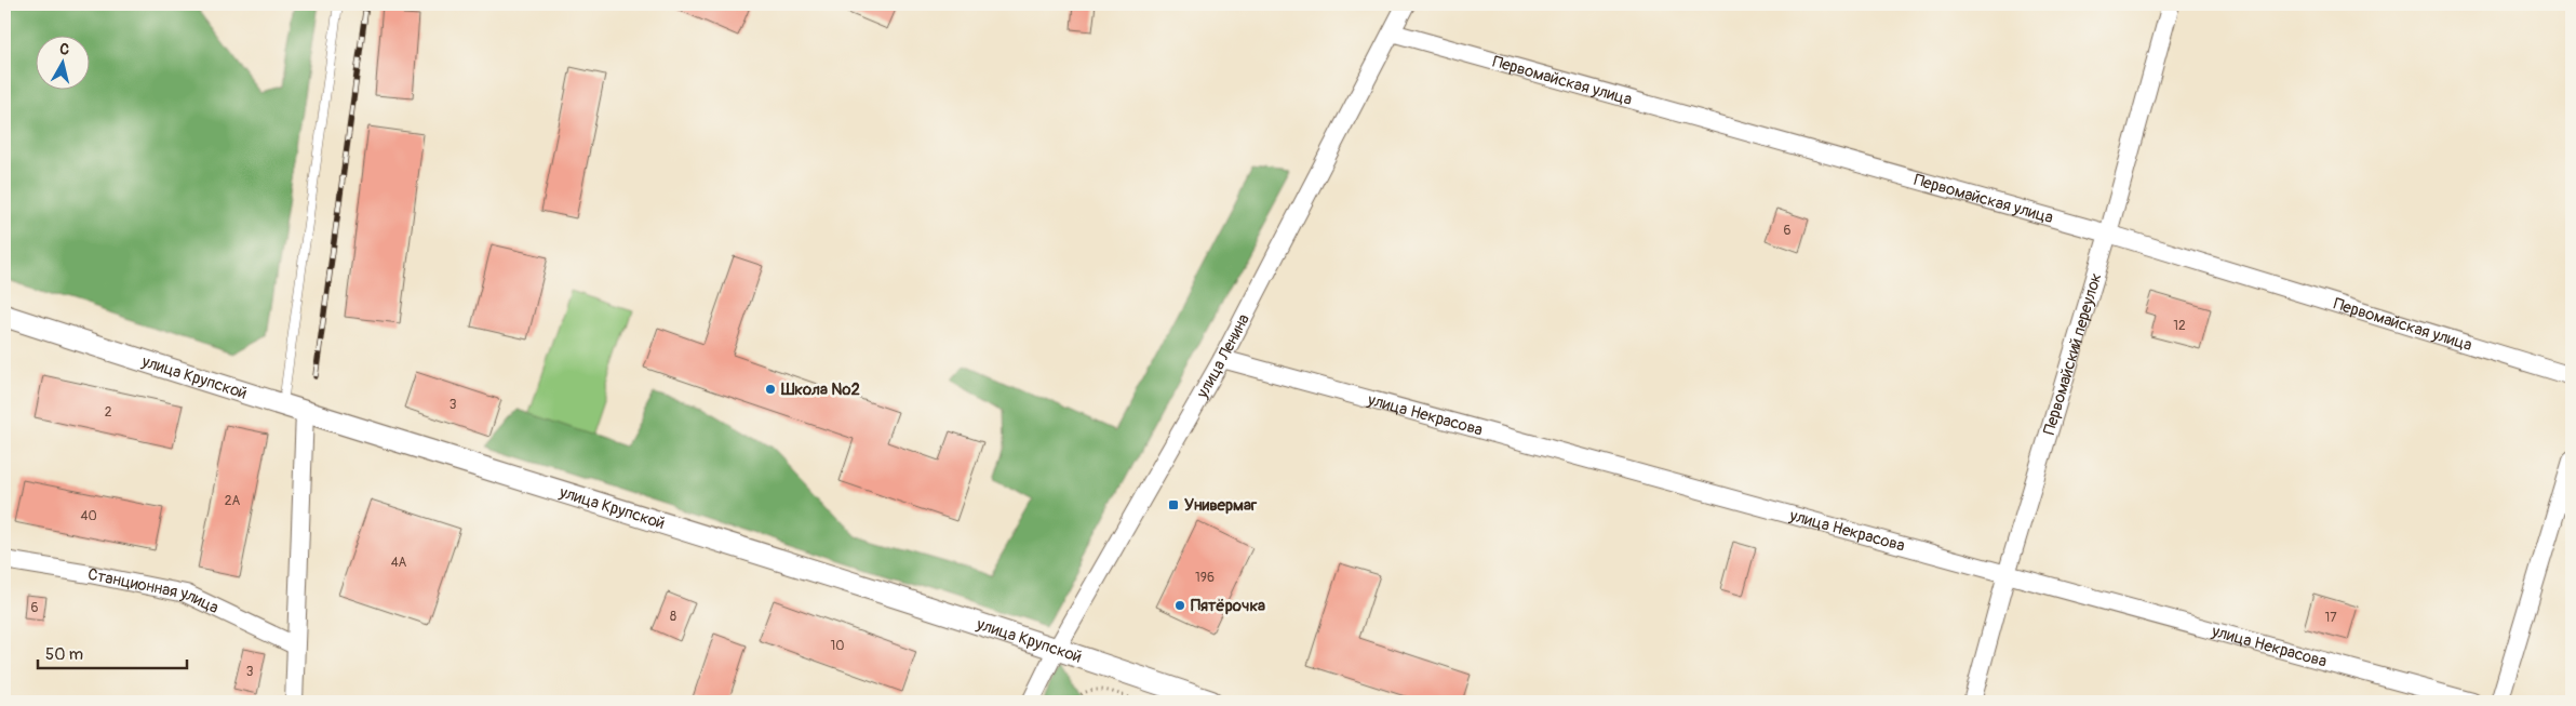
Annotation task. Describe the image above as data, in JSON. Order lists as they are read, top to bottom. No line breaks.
{"streets":{"street":["Первомайская улица","Первомайский переулок","улица Ленина","улица Крупской","улица Некрасова","Станционная улица"]},"crossings":[["Первомайская улица","Первомайский переулок"],["Первомайская улица","улица Ленина"],["Первомайский переулок","улица Некрасова"],["улица Ленина","улица Крупской"],["улица Ленина","улица Некрасова"]],"places":{"other":["Школа №2","Пятёрочка"],"transit":["Универмаг"]},"house_numbers":["6","12","3","2","2А","40","4А","196","6","8","17","10","3"],"scale_bar":"50 m","north":"top"}
